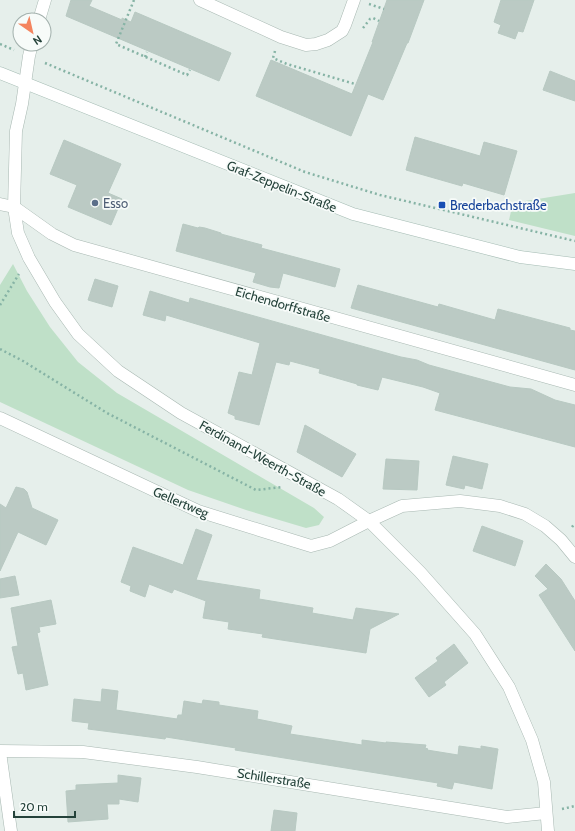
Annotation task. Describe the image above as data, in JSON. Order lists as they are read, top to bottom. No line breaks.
{"streets":{"street":["Graf-Zeppelin-Straße","Eichendorffstraße","Ferdinand-Weerth-Straße","Gellertweg","Schillerstraße"]},"crossings":[["Graf-Zeppelin-Straße","Ferdinand-Weerth-Straße"],["Eichendorffstraße","Ferdinand-Weerth-Straße"],["Ferdinand-Weerth-Straße","Gellertweg"],["Ferdinand-Weerth-Straße","Schillerstraße"]],"places":{"other":["Esso"],"transit":["Brederbachstraße"]},"scale_bar":"20 m","north":"bottom right"}
